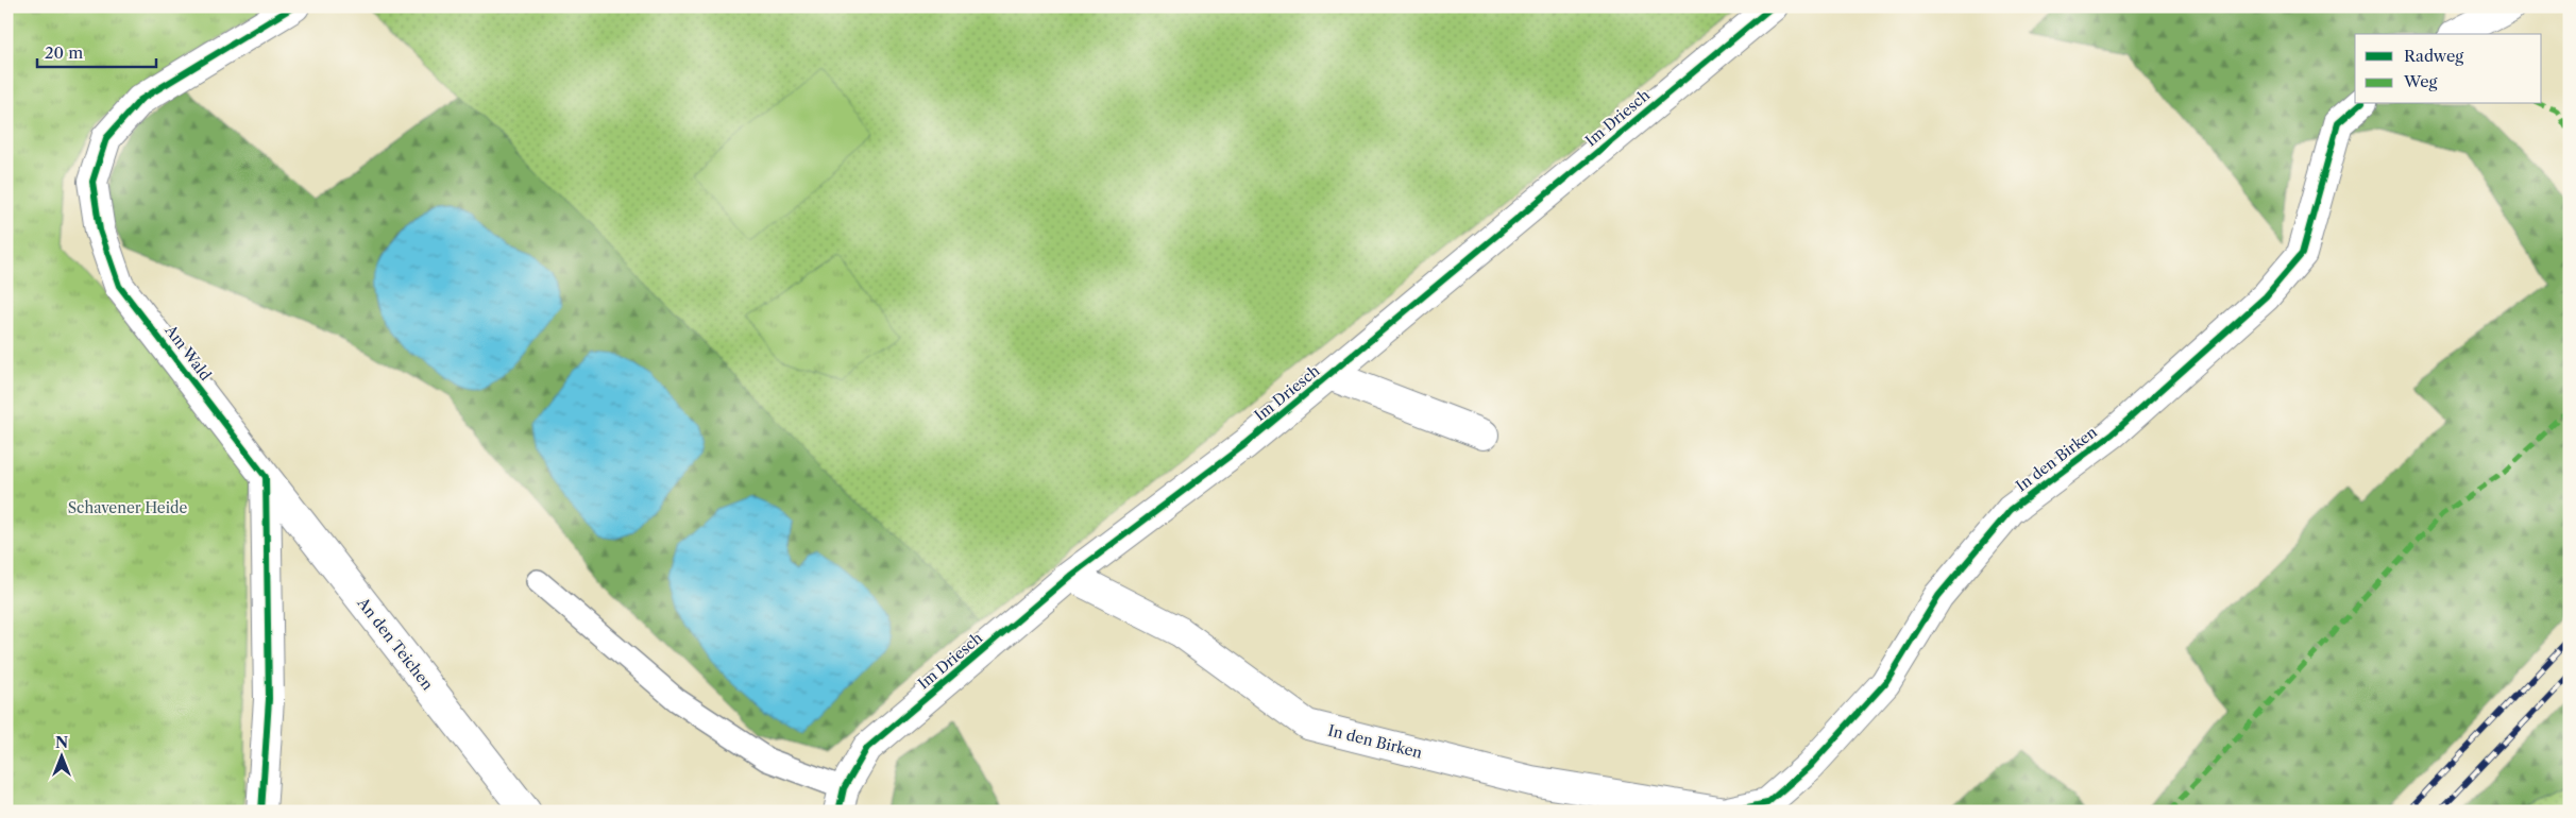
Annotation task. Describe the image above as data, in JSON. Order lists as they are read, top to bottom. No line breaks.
{"streets":{"street":["Im Driesch","Am Wald","In den Birken","An den Teichen"]},"crossings":[["Im Driesch","In den Birken"],["Am Wald","An den Teichen"]],"parks":["Schavener Heide"],"legend":["Radweg","Weg"],"scale_bar":"20 m","north":"top"}
